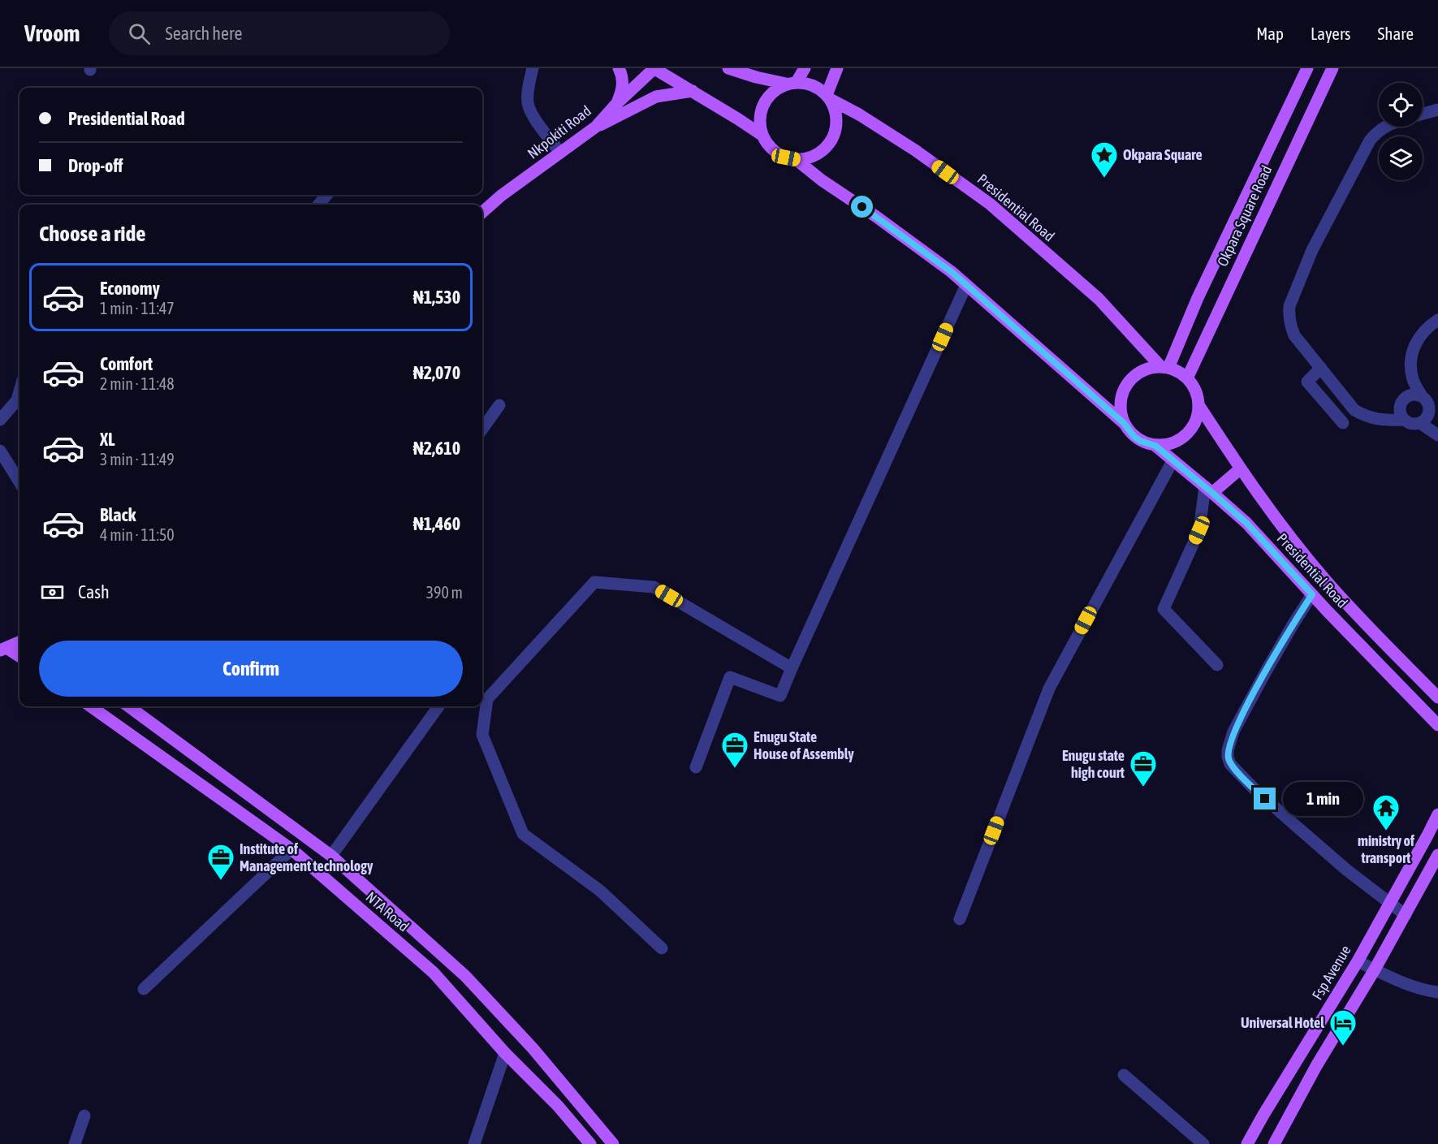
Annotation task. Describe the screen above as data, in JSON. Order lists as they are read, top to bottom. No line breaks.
{"streets":{"main road":["Nkpokiti Road","Presidential Road","Okpara Square Road","NTA Road","Fsp Avenue"]},"crossings":[["Presidential Road","Okpara Square Road"]],"places":{"place":["Okpara Square"],"office":["Enugu State House of Assembly","Enugu state high court","Institute of Management technology"],"temple":["ministry of transport"],"hotel":["Universal Hotel"]},"page":{"header":"Vroom","search":"Search here","nav":["Map","Layers","Share"],"banner":["Presidential Road","Drop-off"],"heading":"Choose a ride","list":[{"name":"Economy","note":"1 min · 11:47","value":"₦1,530"},{"name":"Comfort","note":"2 min · 11:48","value":"₦2,070"},{"name":"XL","note":"3 min · 11:49","value":"₦2,610"},{"name":"Black","note":"4 min · 11:50","value":"₦1,460"}],"pay":["Cash","390 m"],"buttons":"Confirm","bubble":"1 min"}}
